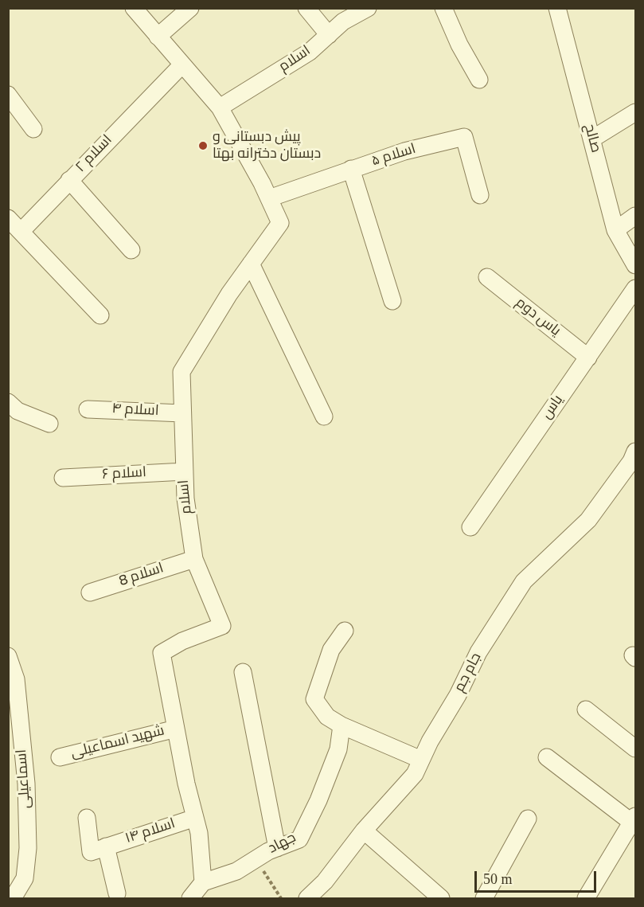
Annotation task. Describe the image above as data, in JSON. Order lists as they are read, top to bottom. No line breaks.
{"streets":{"street":["اسلام","صالح","اسلام ۲","اسلام ۵","یاس دوم","یاس","اسلام ۴","اسلام ۶","اسلام 8","جام جم","شهید اسماعیلی","اسماعیلی","اسلام ۱۴","جهاد"]},"crossings":[["اسلام","اسلام ۲"],["اسلام","اسلام ۵"],["اسلام","اسلام ۴"],["اسلام","اسلام ۶"],["اسلام","اسلام 8"],["اسلام","شهید اسماعیلی"],["اسلام","اسلام ۱۴"],["اسلام","جهاد"],["یاس دوم","یاس"]],"places":["پیش دبستانی و دبستان دخترانه بهتا"],"scale_bar":"50 m"}
